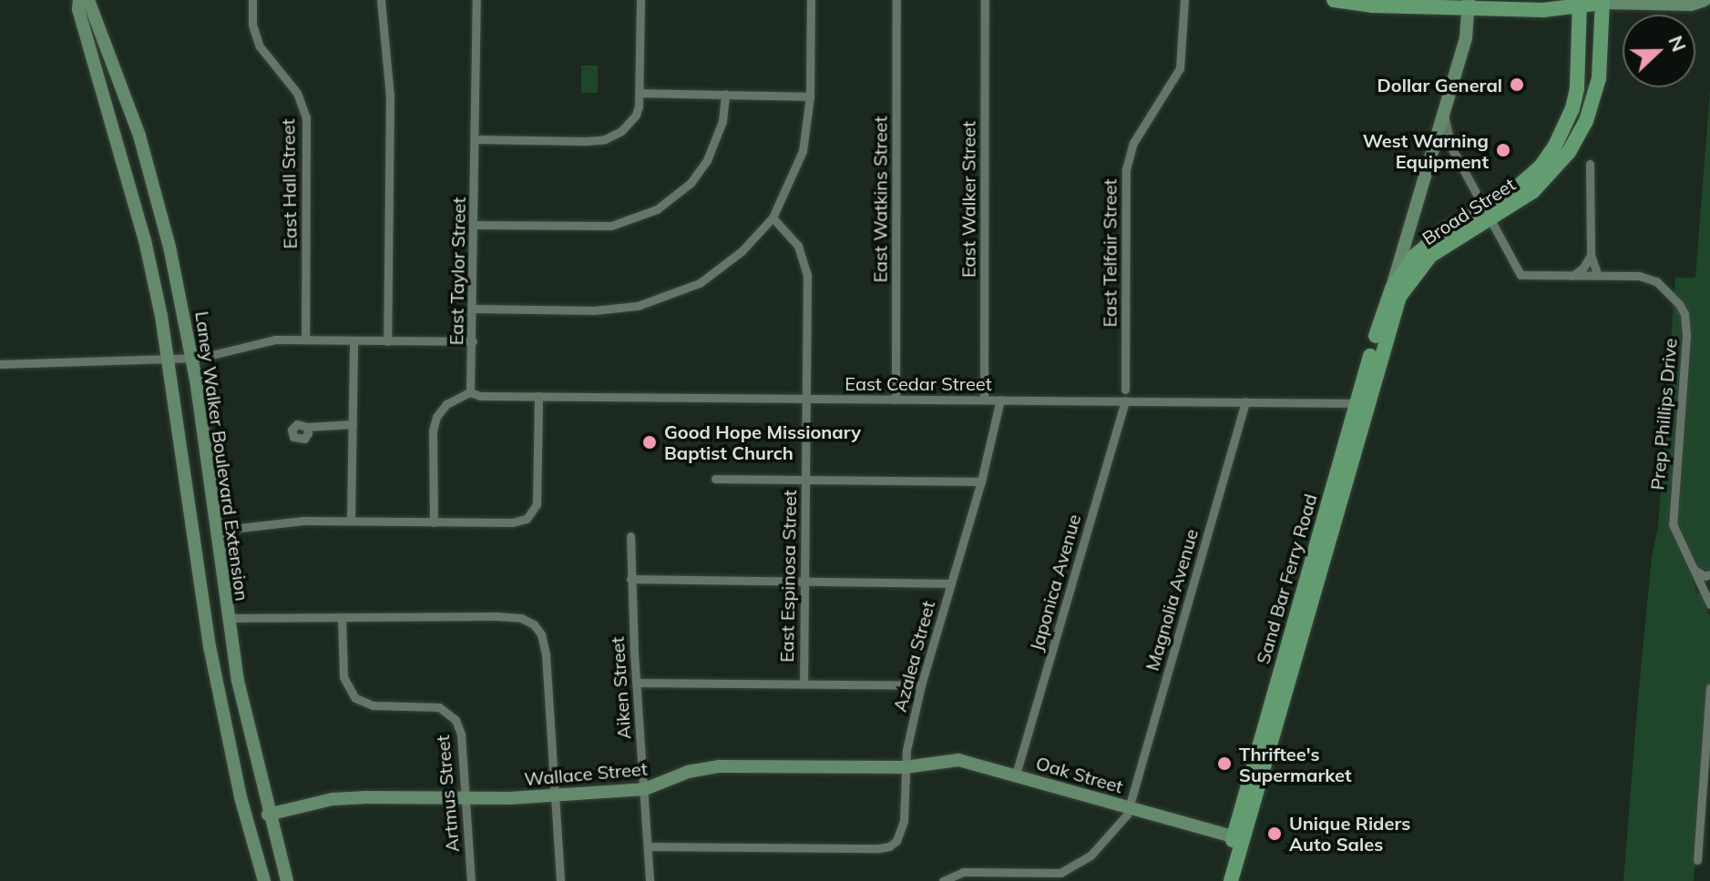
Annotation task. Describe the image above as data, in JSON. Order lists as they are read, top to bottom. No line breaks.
{"streets":{"main road":["Broad Street","Laney Walker Boulevard Extension","Sand Bar Ferry Road","Wallace Street","Oak Street"],"street":["East Hall Street","East Watkins Street","East Walker Street","East Telfair Street","East Taylor Street","East Cedar Street","Prep Phillips Drive","East Espinosa Street","Japonica Avenue","Magnolia Avenue","Azalea Street","Aiken Street","Artmus Street"]},"crossings":[["East Watkins Street","East Cedar Street"],["East Walker Street","East Cedar Street"],["Broad Street","Prep Phillips Drive"],["Broad Street","Sand Bar Ferry Road"],["East Taylor Street","East Cedar Street"],["East Cedar Street","East Espinosa Street"],["East Cedar Street","Sand Bar Ferry Road"],["East Cedar Street","Japonica Avenue"],["East Cedar Street","Magnolia Avenue"],["East Cedar Street","Azalea Street"],["Laney Walker Boulevard Extension","Wallace Street"],["Sand Bar Ferry Road","Oak Street"],["Japonica Avenue","Oak Street"],["Magnolia Avenue","Oak Street"],["Azalea Street","Aiken Street"],["Azalea Street","Wallace Street"],["Azalea Street","Oak Street"],["Aiken Street","Wallace Street"],["Wallace Street","Oak Street"],["Wallace Street","Artmus Street"]],"places":["Dollar General","West Warning Equipment","Good Hope Missionary Baptist Church","Thriftee's Supermarket","Unique Riders Auto Sales"],"north":"right"}
